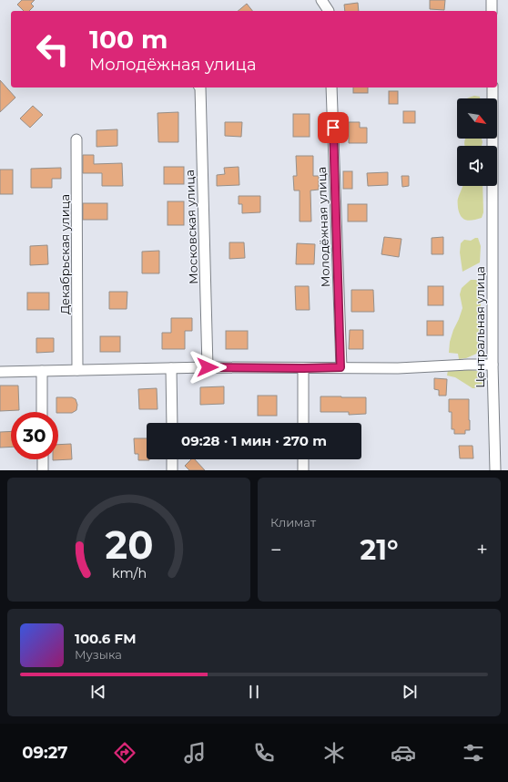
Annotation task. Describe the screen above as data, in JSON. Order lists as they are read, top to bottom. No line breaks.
{"streets":{"street":["Московская улица","Молодёжная улица","Декабрьская улица","Центральная улица"]},"north":"bottom right","page":{"turn":["100 m","Молодёжная улица"],"limit":"30","trip":"09:28 · 1 мин · 270 m","tile":"Климат","heat":["−","21°","+"],"song":["100.6 FM","Музыка"],"tabs":"09:27","gauge":["20","km/h"]}}
